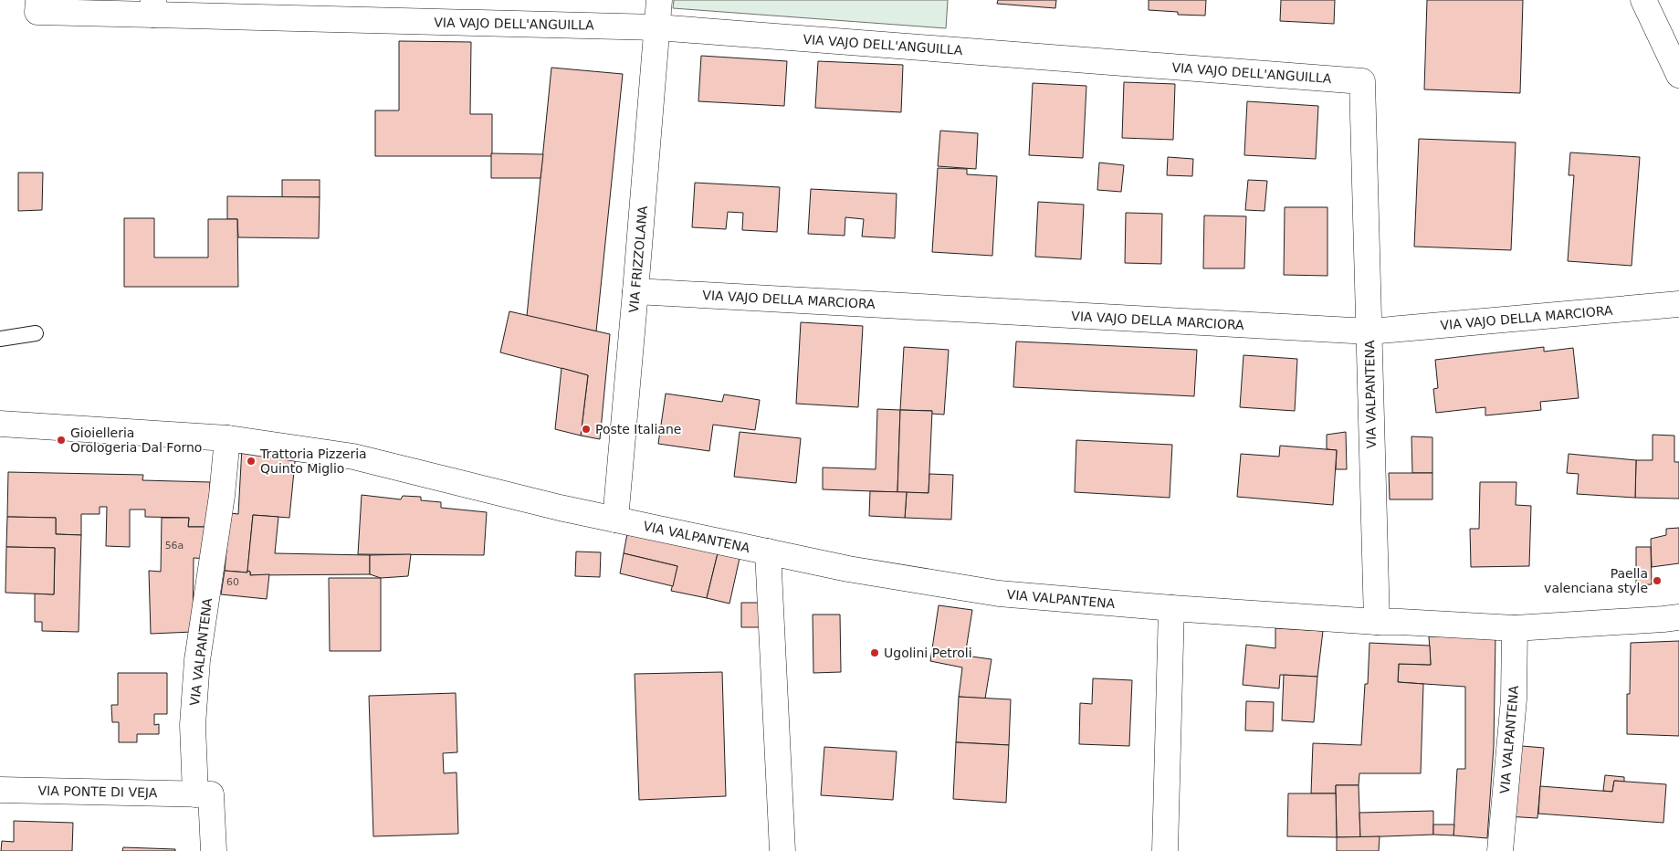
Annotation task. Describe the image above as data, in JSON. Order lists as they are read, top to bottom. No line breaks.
{"streets":{"street":["VIA VAJO DELL'ANGUILLA","VIA FRIZZOLANA","VIA VAJO DELLA MARCIORA","VIA VALPANTENA","VIA PONTE DI VEJA"]},"crossings":[["VIA VAJO DELL'ANGUILLA","VIA FRIZZOLANA"],["VIA VAJO DELL'ANGUILLA","VIA VAJO DELLA MARCIORA"],["VIA VAJO DELL'ANGUILLA","VIA VALPANTENA"],["VIA FRIZZOLANA","VIA VAJO DELLA MARCIORA"],["VIA FRIZZOLANA","VIA VALPANTENA"],["VIA VAJO DELLA MARCIORA","VIA VALPANTENA"],["VIA VALPANTENA","VIA PONTE DI VEJA"]],"places":["Poste Italiane","Gioielleria Orologeria Dal Forno","Trattoria Pizzeria Quinto Miglio","Paella valenciana style","Ugolini Petroli"],"house_numbers":["56a","60"]}
